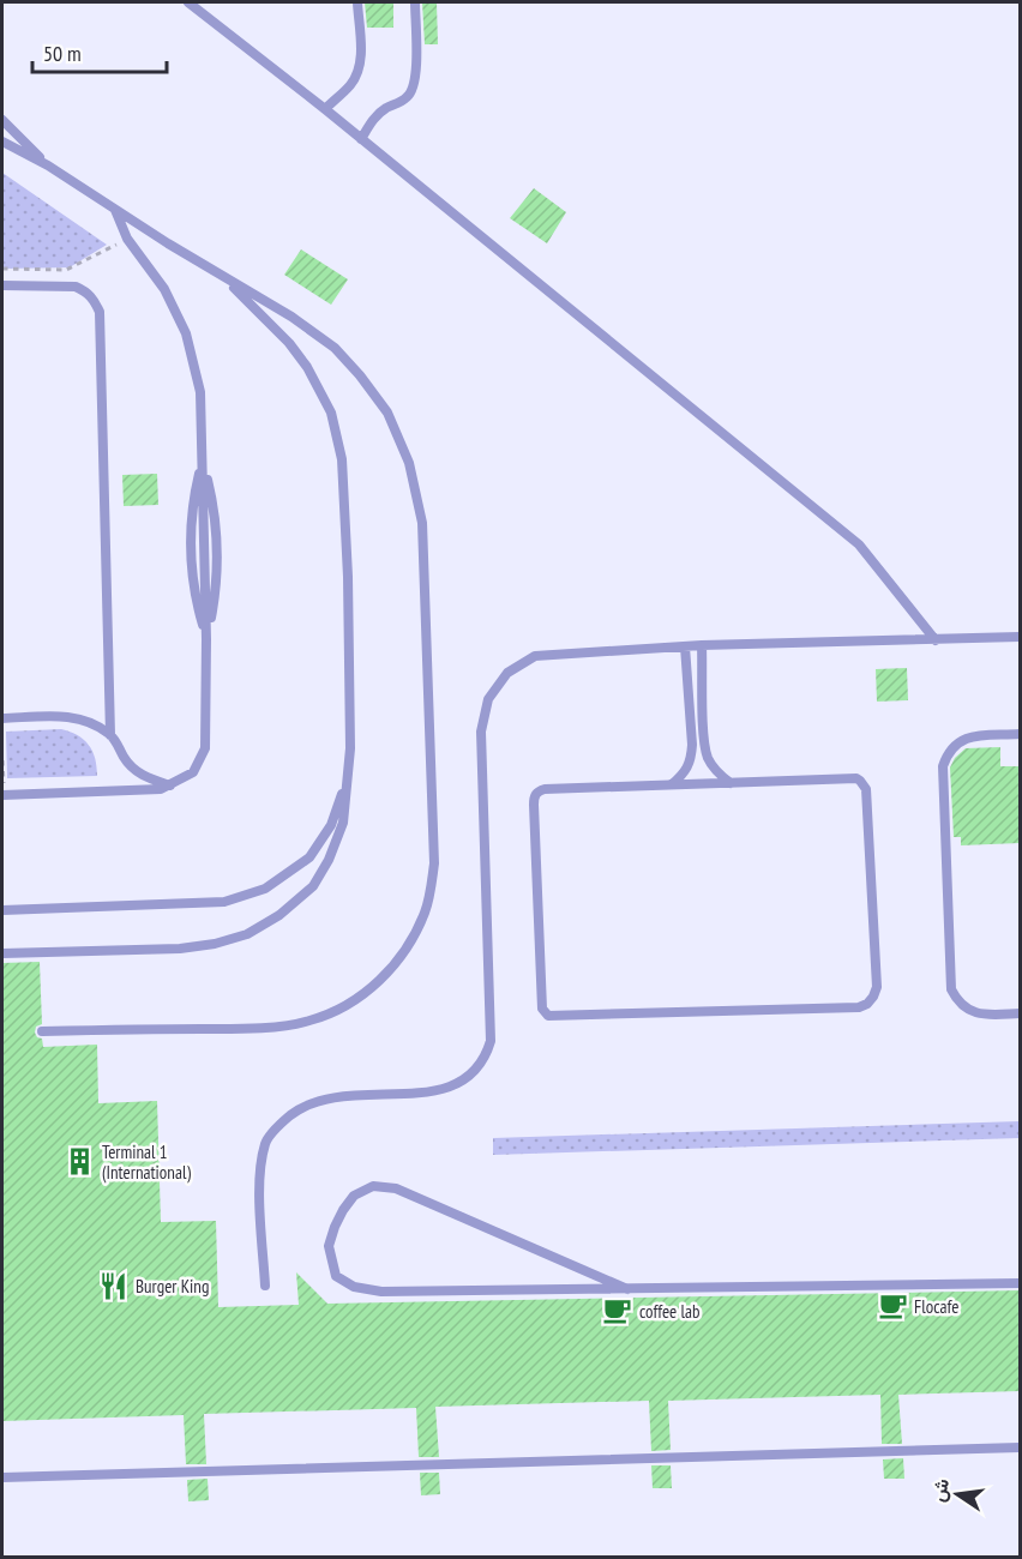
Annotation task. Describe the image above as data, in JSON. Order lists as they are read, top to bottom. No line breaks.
{"places":{"building":["Terminal 1 (International)"],"restaurant":["Burger King"],"cafe":["Flocafe","coffee lab"]},"scale_bar":"50 m","north":"left"}
